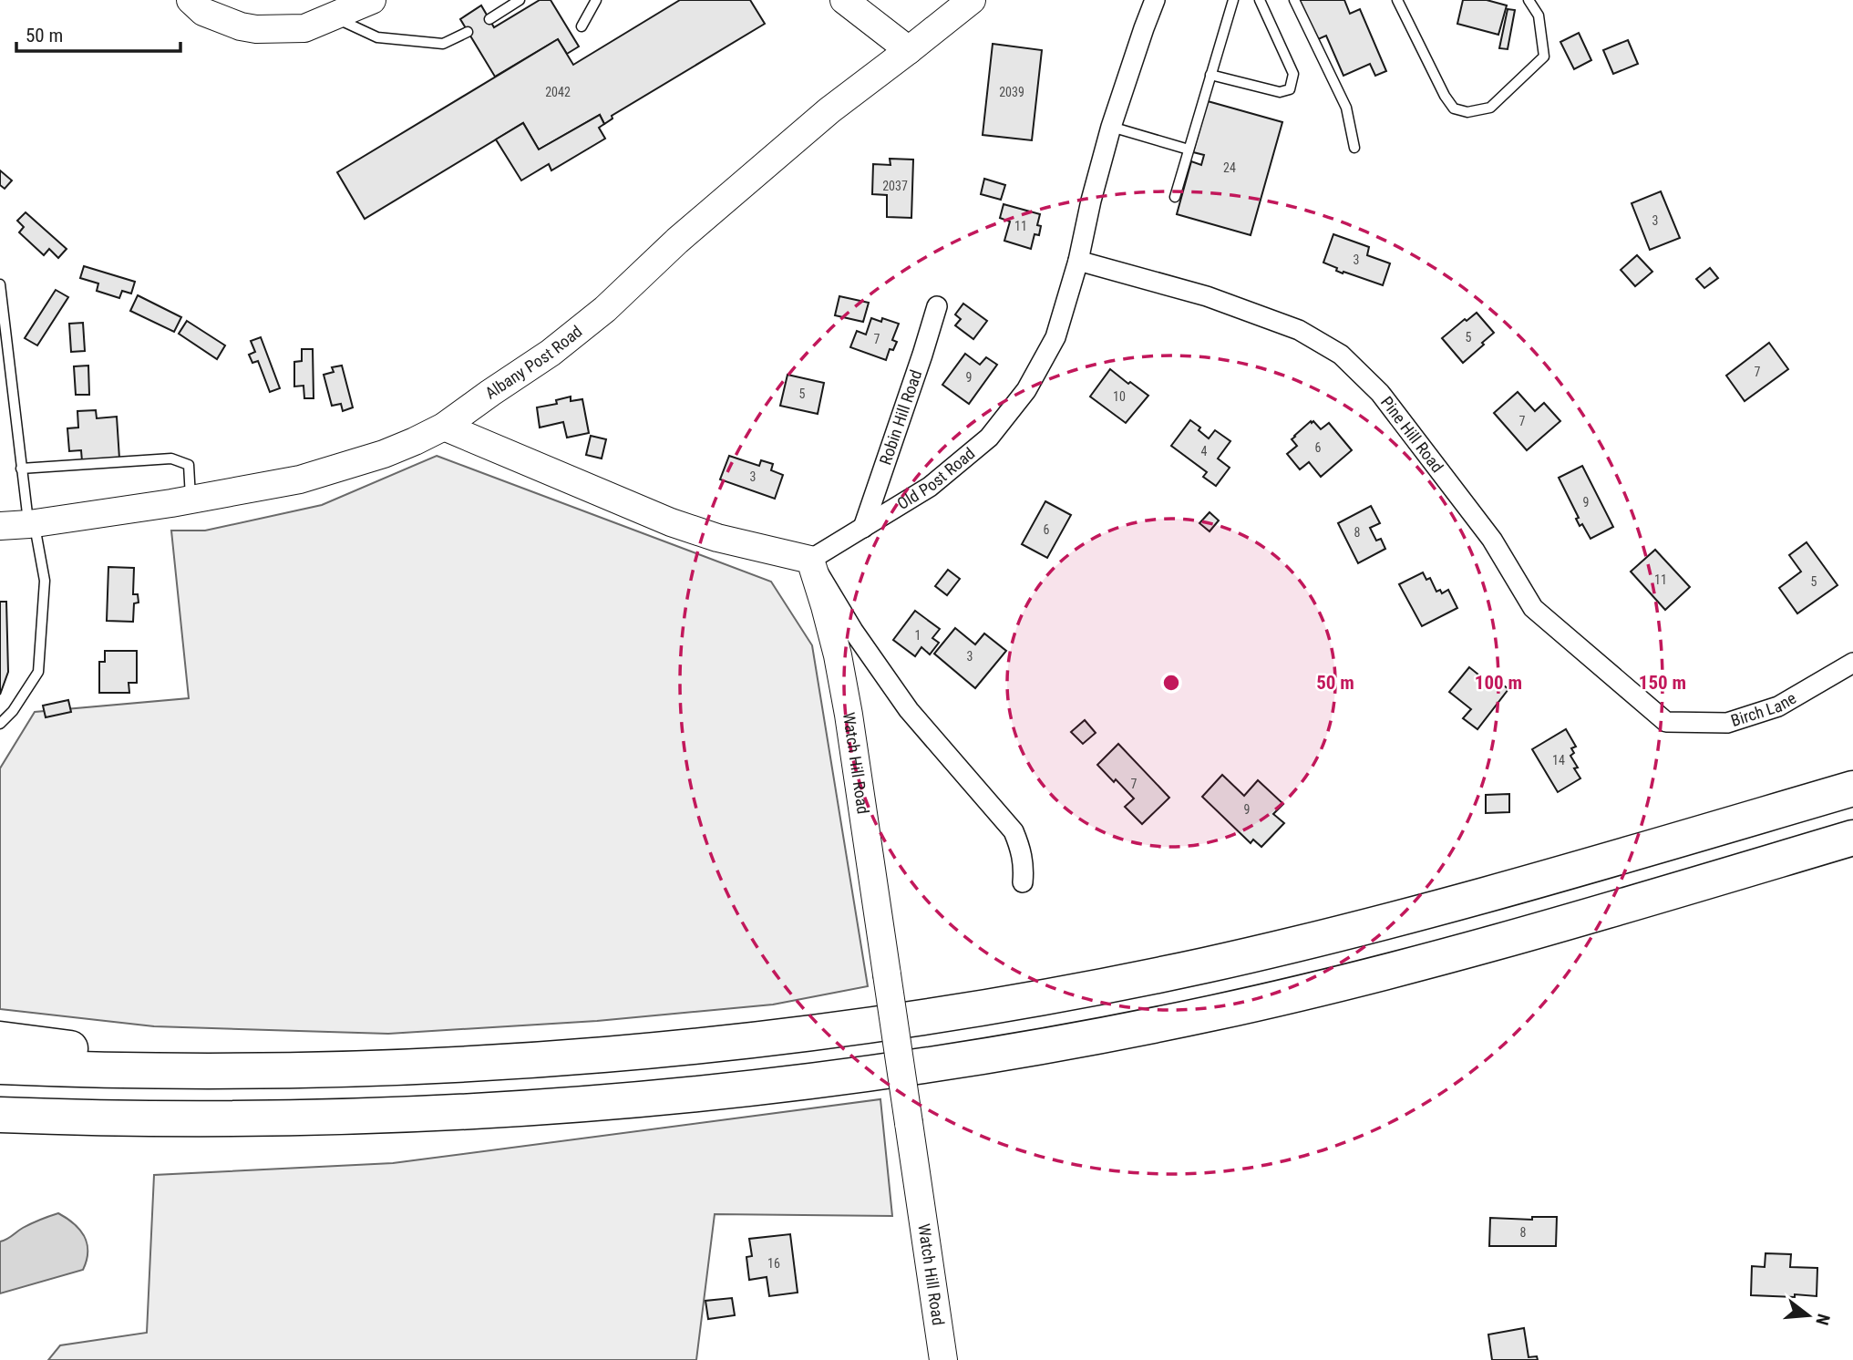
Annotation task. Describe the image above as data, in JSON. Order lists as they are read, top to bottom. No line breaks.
{"streets":{"street":["Albany Post Road","Robin Hill Road","Pine Hill Road","Old Post Road","Birch Lane","Watch Hill Road"]},"crossings":[["Robin Hill Road","Old Post Road"],["Pine Hill Road","Old Post Road"],["Pine Hill Road","Birch Lane"],["Old Post Road","Watch Hill Road"]],"house_numbers":["2042","2039","24","2037","3","11","3","5","7","7","9","5","10","7","6","4","3","9","6","8","11","5","1","3","14","7","9","8","16"],"scale_bar":"50 m","north":"right","rings":["50 m","100 m","150 m"]}
